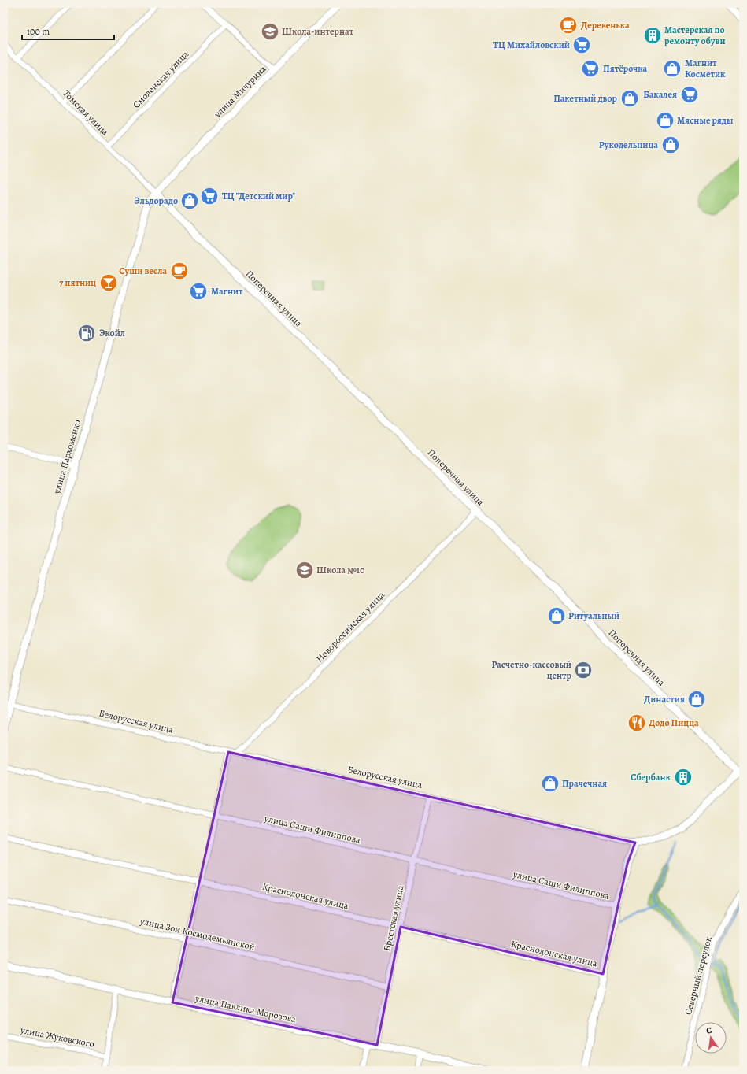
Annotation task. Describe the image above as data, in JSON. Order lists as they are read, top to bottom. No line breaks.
{"streets":{"street":["Смоленская улица","улица Мичурина","Томская улица","Поперечная улица","улица Пархоменко","Новороссийская улица","Белорусская улица","улица Саши Филиппова","Краснодонская улица","Брестская улица","улица Зои Космодемьянской","Северный переулок","улица Павлика Морозова","улица Жуковского"]},"crossings":[["Смоленская улица","Томская улица"],["улица Мичурина","Томская улица"],["улица Мичурина","Поперечная улица"],["улица Мичурина","улица Пархоменко"],["Томская улица","Поперечная улица"],["Томская улица","улица Пархоменко"],["Поперечная улица","улица Пархоменко"],["Поперечная улица","Новороссийская улица"],["Поперечная улица","Белорусская улица"],["улица Пархоменко","Белорусская улица"],["Новороссийская улица","Белорусская улица"],["Белорусская улица","Брестская улица"],["улица Саши Филиппова","Брестская улица"],["Краснодонская улица","Брестская улица"],["Брестская улица","улица Зои Космодемьянской"],["Брестская улица","улица Павлика Морозова"]],"places":{"cafe":["Деревенька","Суши весла"],"school or university":["Школа-интернат","Школа №10"],"building":["Мастерская по ремонту обуви","Сбербанк"],"supermarket":["ТЦ Михайловский","Пятёрочка","Бакалея","ТЦ \"Детский мир\"","Магнит"],"shop":["Магнит Косметик","Пакетный двор","Мясные ряды","Рукодельница","Эльдорадо","Ритуальный","Династия","Прачечная"],"bar":["7 пятниц"],"fuel station":["Экойл"],"bank":["Расчетно-кассовый центр"],"restaurant":["Додо Пицца"]},"scale_bar":"100 m","north":"top"}
